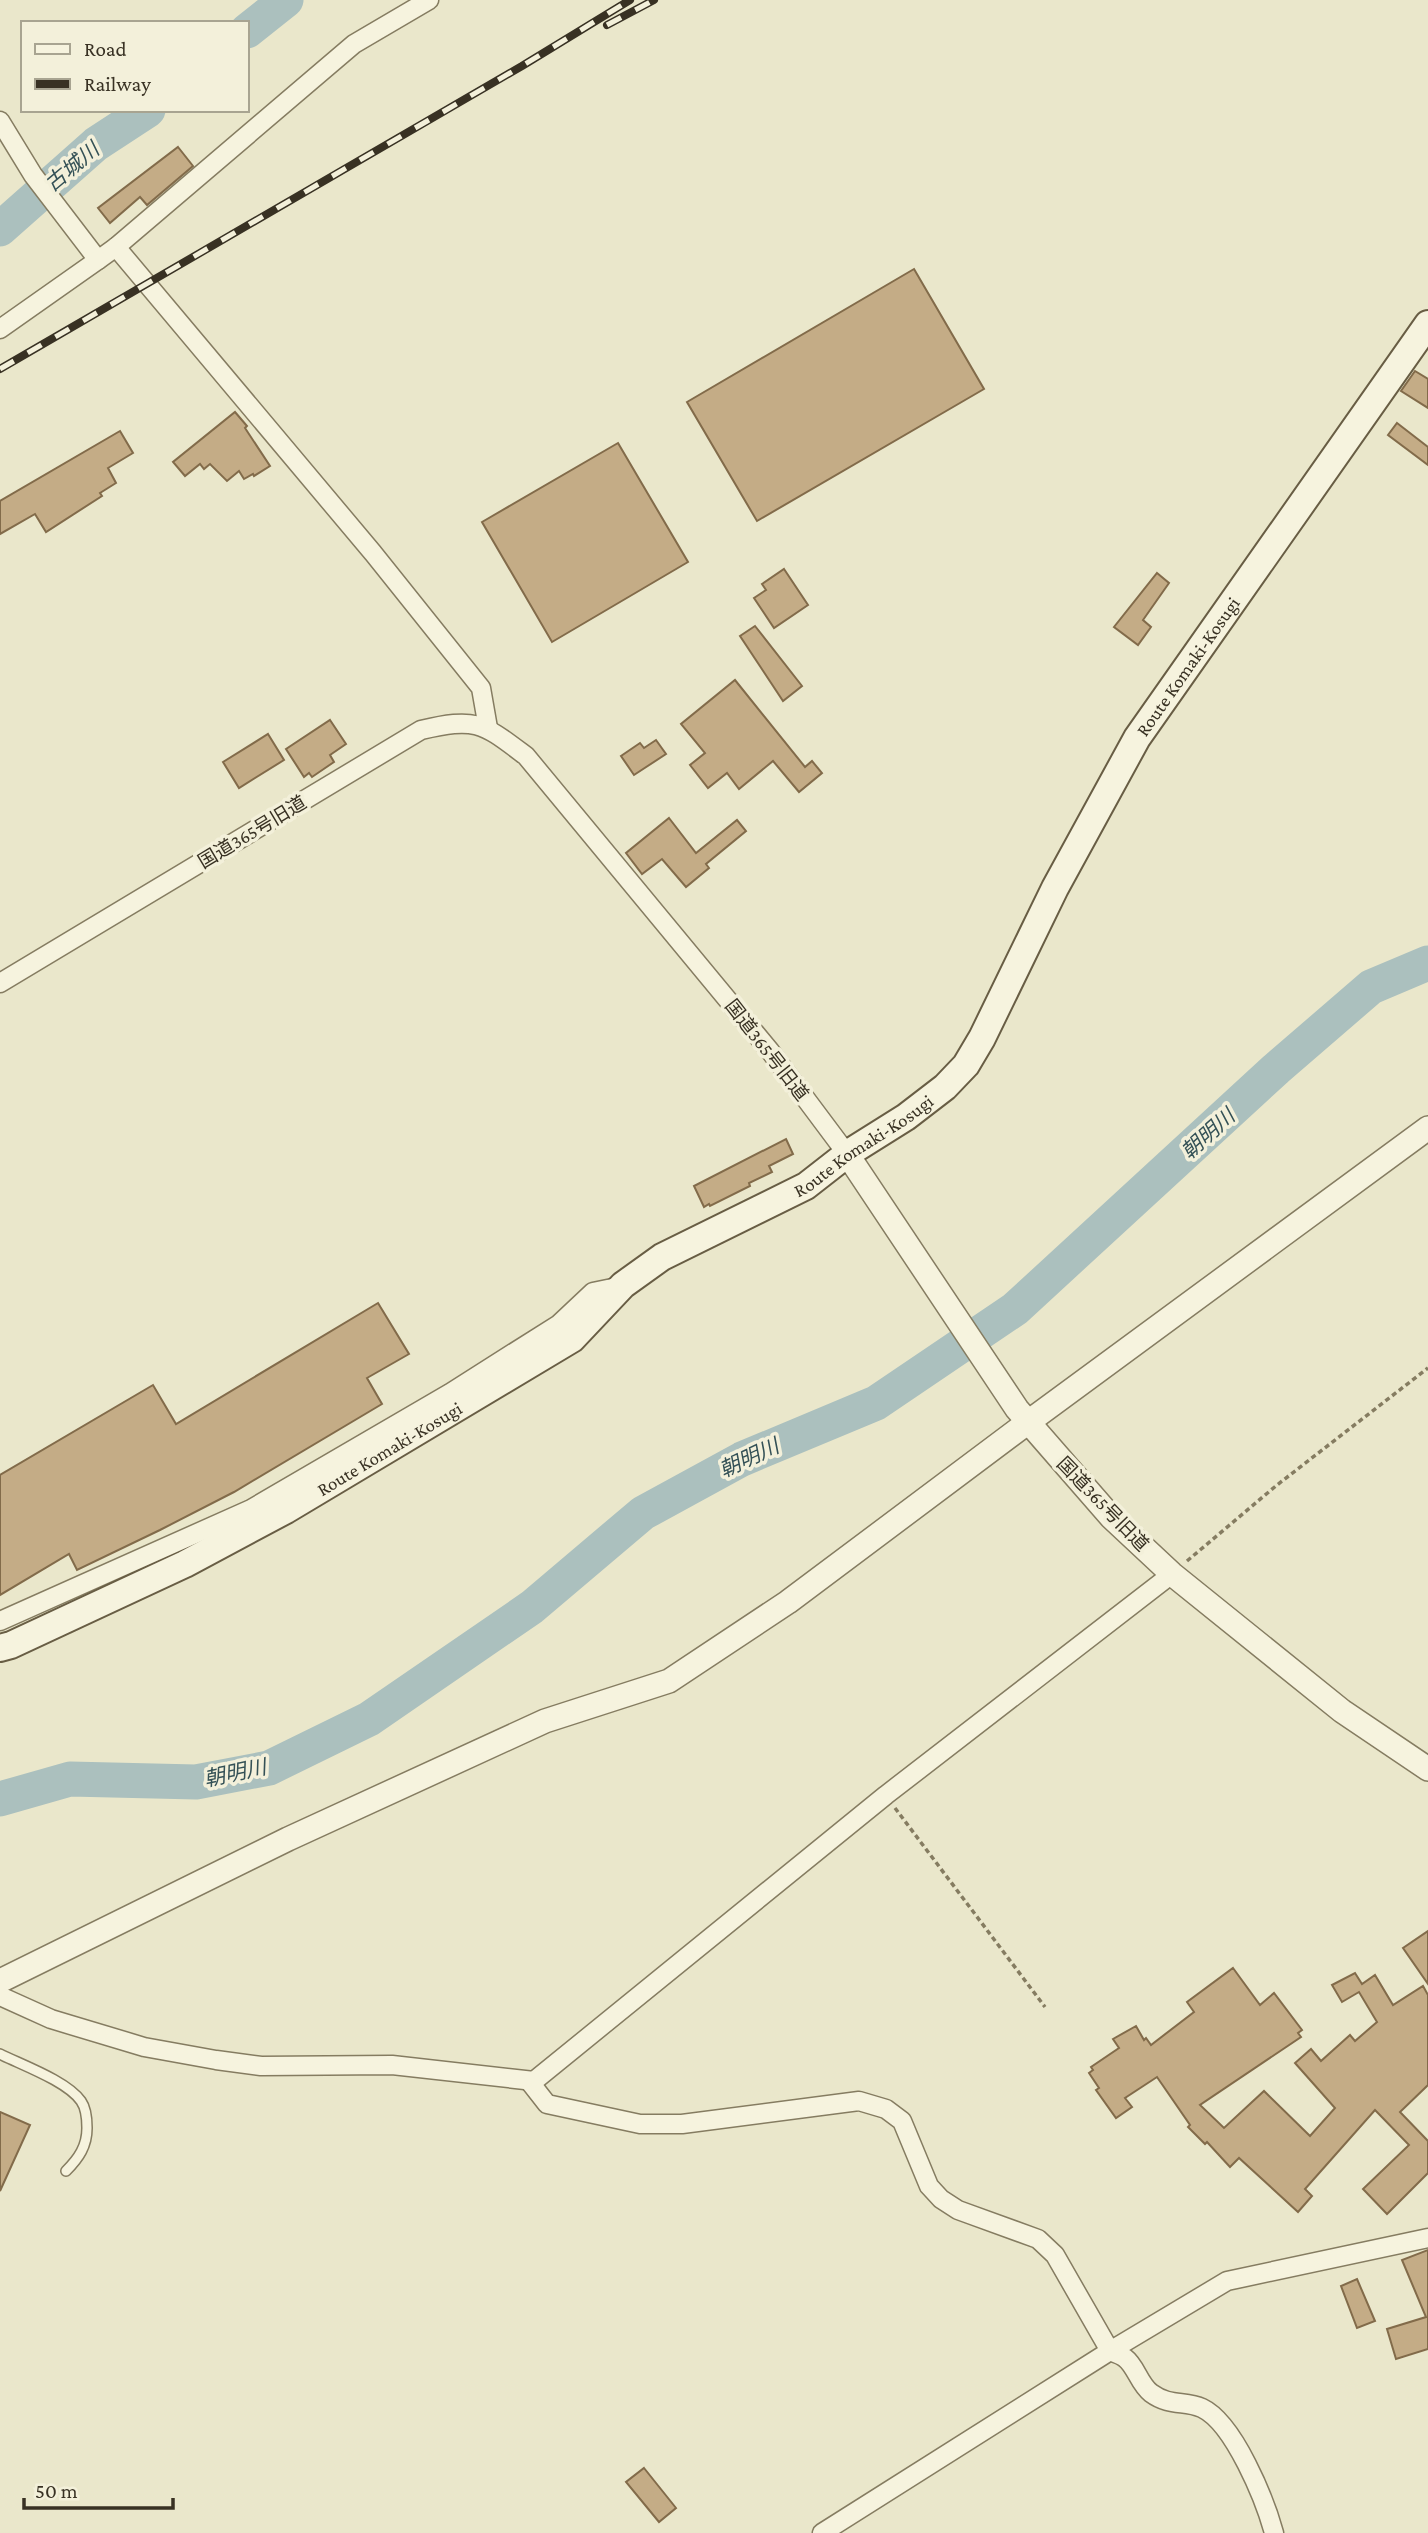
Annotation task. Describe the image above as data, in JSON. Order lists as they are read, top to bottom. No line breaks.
{"streets":{"main road":["Route Komaki-Kosugi"],"street":["国道365号旧道"]},"crossings":[["Route Komaki-Kosugi","国道365号旧道"]],"water":["古城川","朝明川"],"legend":["Road","Railway"],"scale_bar":"50 m"}
